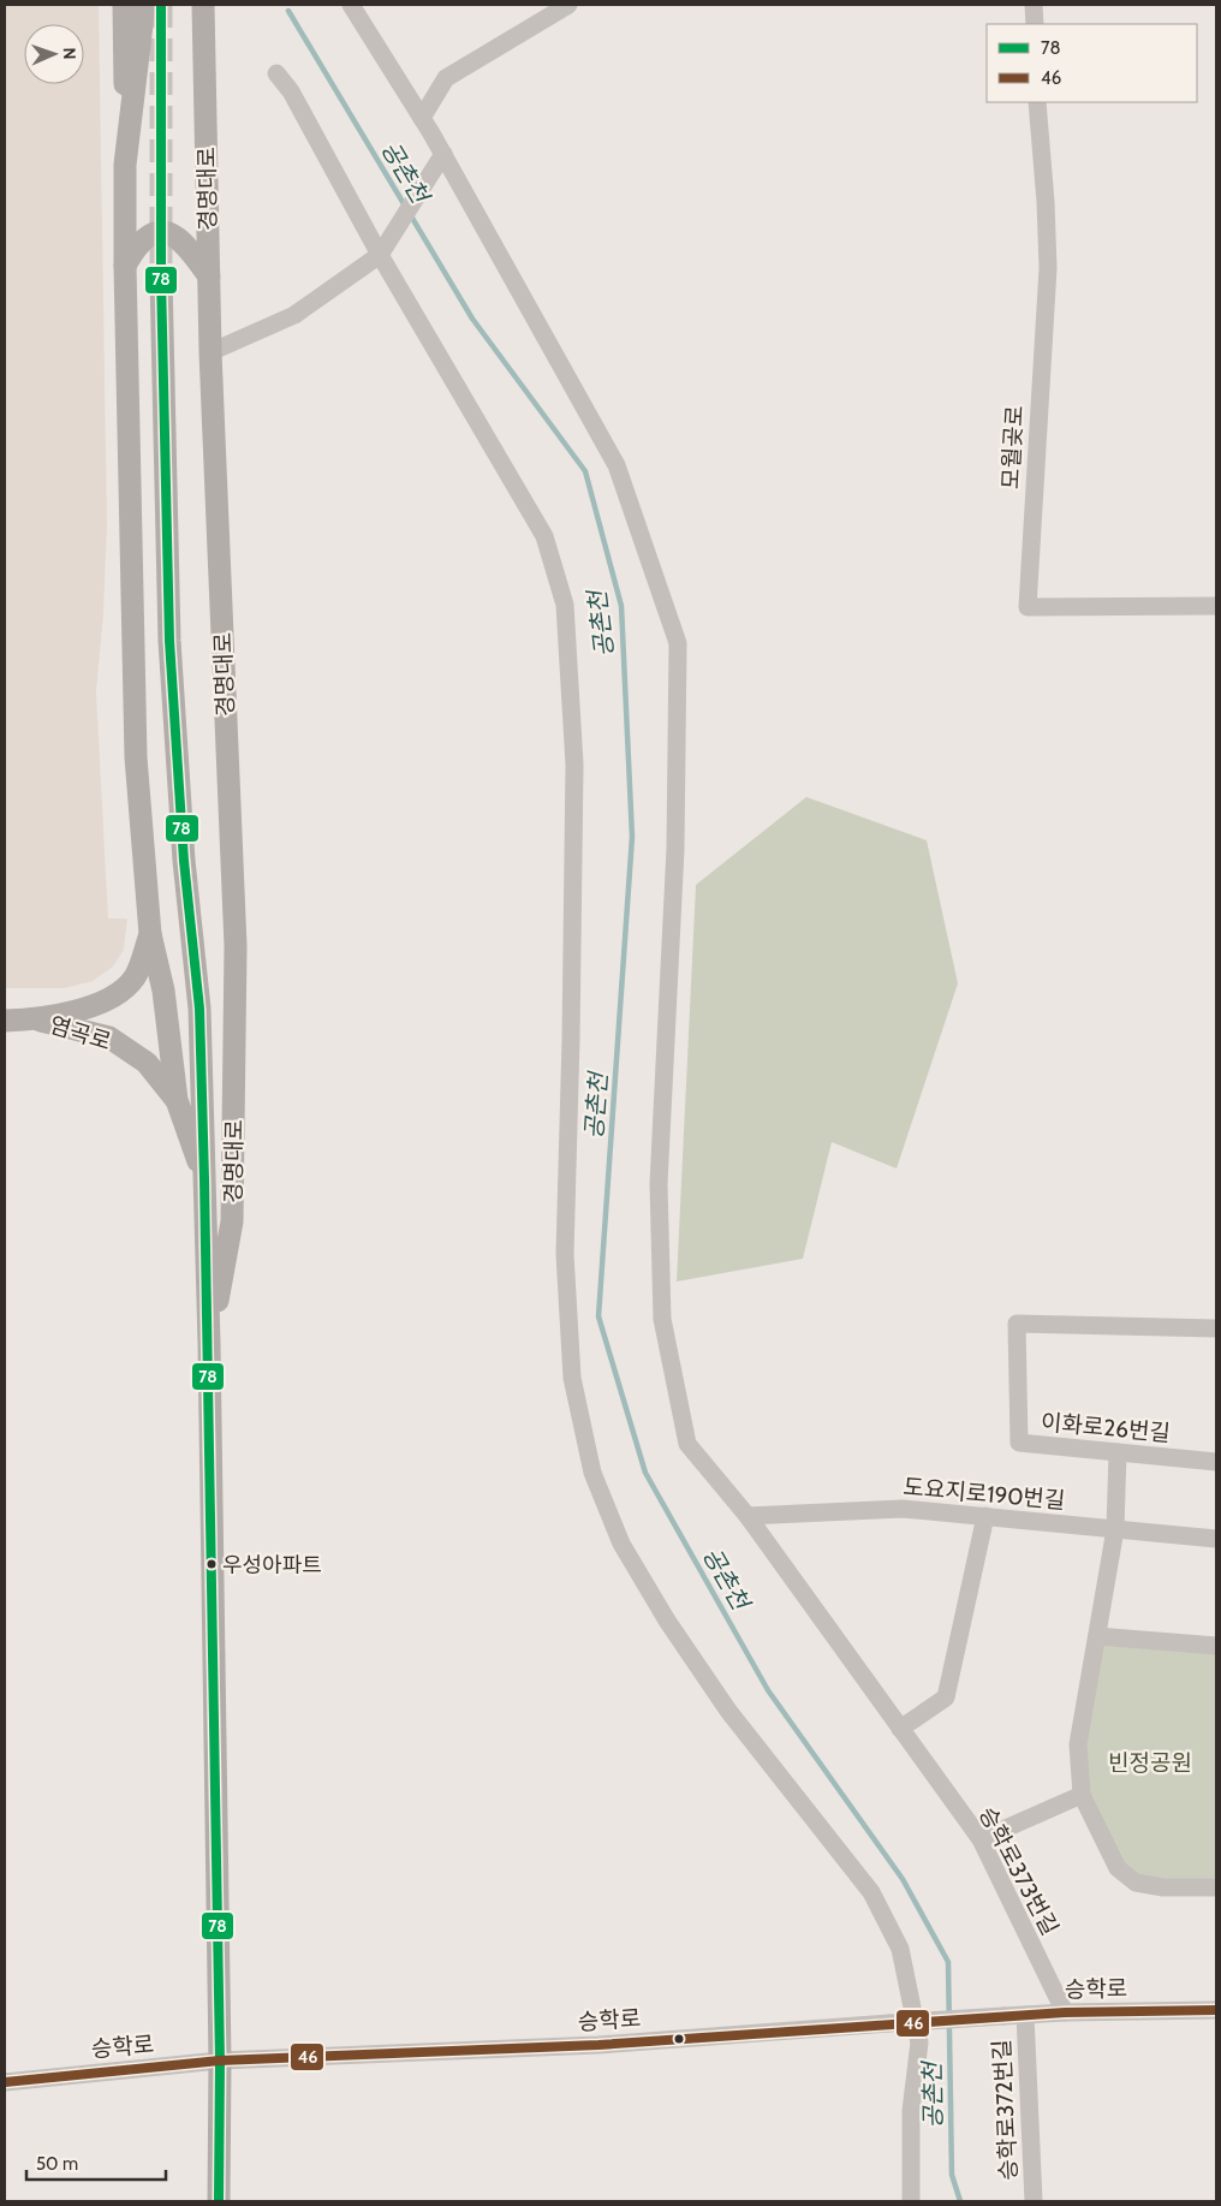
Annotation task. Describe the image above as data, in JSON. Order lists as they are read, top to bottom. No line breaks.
{"streets":{"main road":["경명대로","염곡로"],"street":["모월곶로","이화로26번길","도요지로190번길","승학로373번길","승학로","승학로372번길"]},"crossings":[["경명대로","염곡로"],["경명대로","승학로"],["도요지로190번길","승학로373번길"],["승학로373번길","승학로"],["승학로","승학로372번길"]],"water":["공촌천"],"parks":["빈정공원"],"places":["우성아파트"],"lines":["transit line 78","transit line 46"],"legend":["78","46"],"scale_bar":"50 m","north":"right"}
